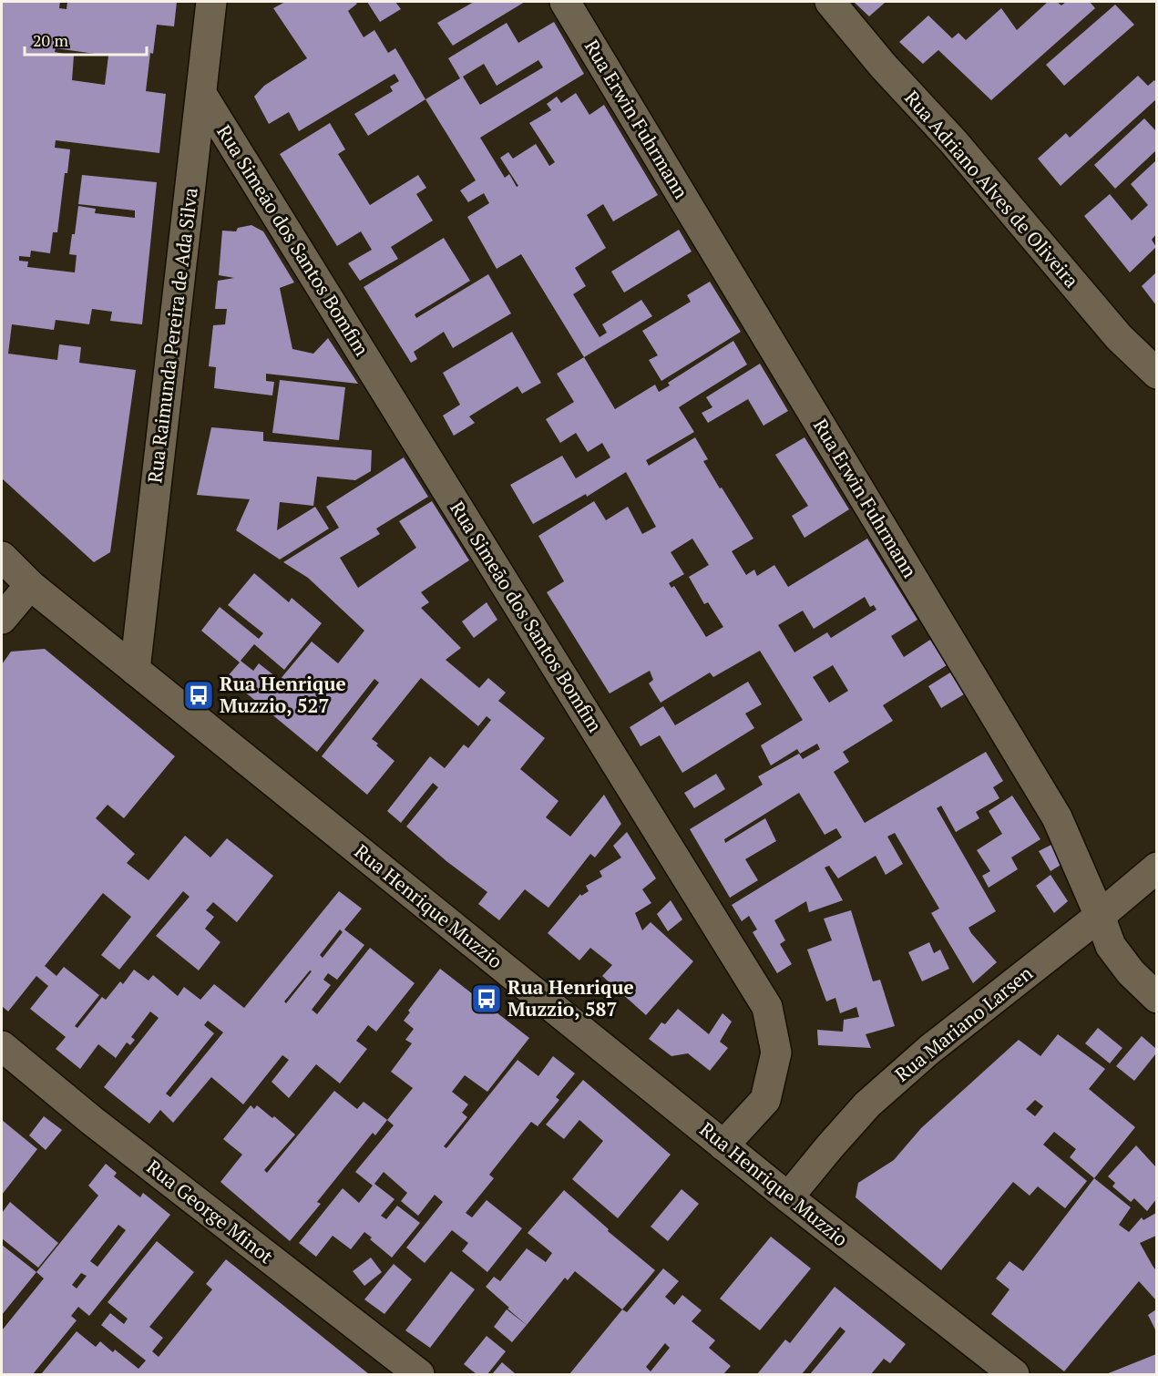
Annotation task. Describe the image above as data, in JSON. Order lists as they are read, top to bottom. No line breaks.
{"streets":{"street":["Rua Erwin Fuhrmann","Rua Adriano Alves de Oliveira","Rua Simeão dos Santos Bomfim","Rua Raimunda Pereira de Ada Silva","Rua Henrique Muzzio","Rua Mariano Larsen","Rua George Minot"]},"crossings":[["Rua Erwin Fuhrmann","Rua Mariano Larsen"],["Rua Simeão dos Santos Bomfim","Rua Raimunda Pereira de Ada Silva"],["Rua Simeão dos Santos Bomfim","Rua Henrique Muzzio"],["Rua Raimunda Pereira de Ada Silva","Rua Henrique Muzzio"],["Rua Henrique Muzzio","Rua Mariano Larsen"]],"places":{"bus stop":["Rua Henrique Muzzio, 527","Rua Henrique Muzzio, 587"]},"scale_bar":"20 m"}
